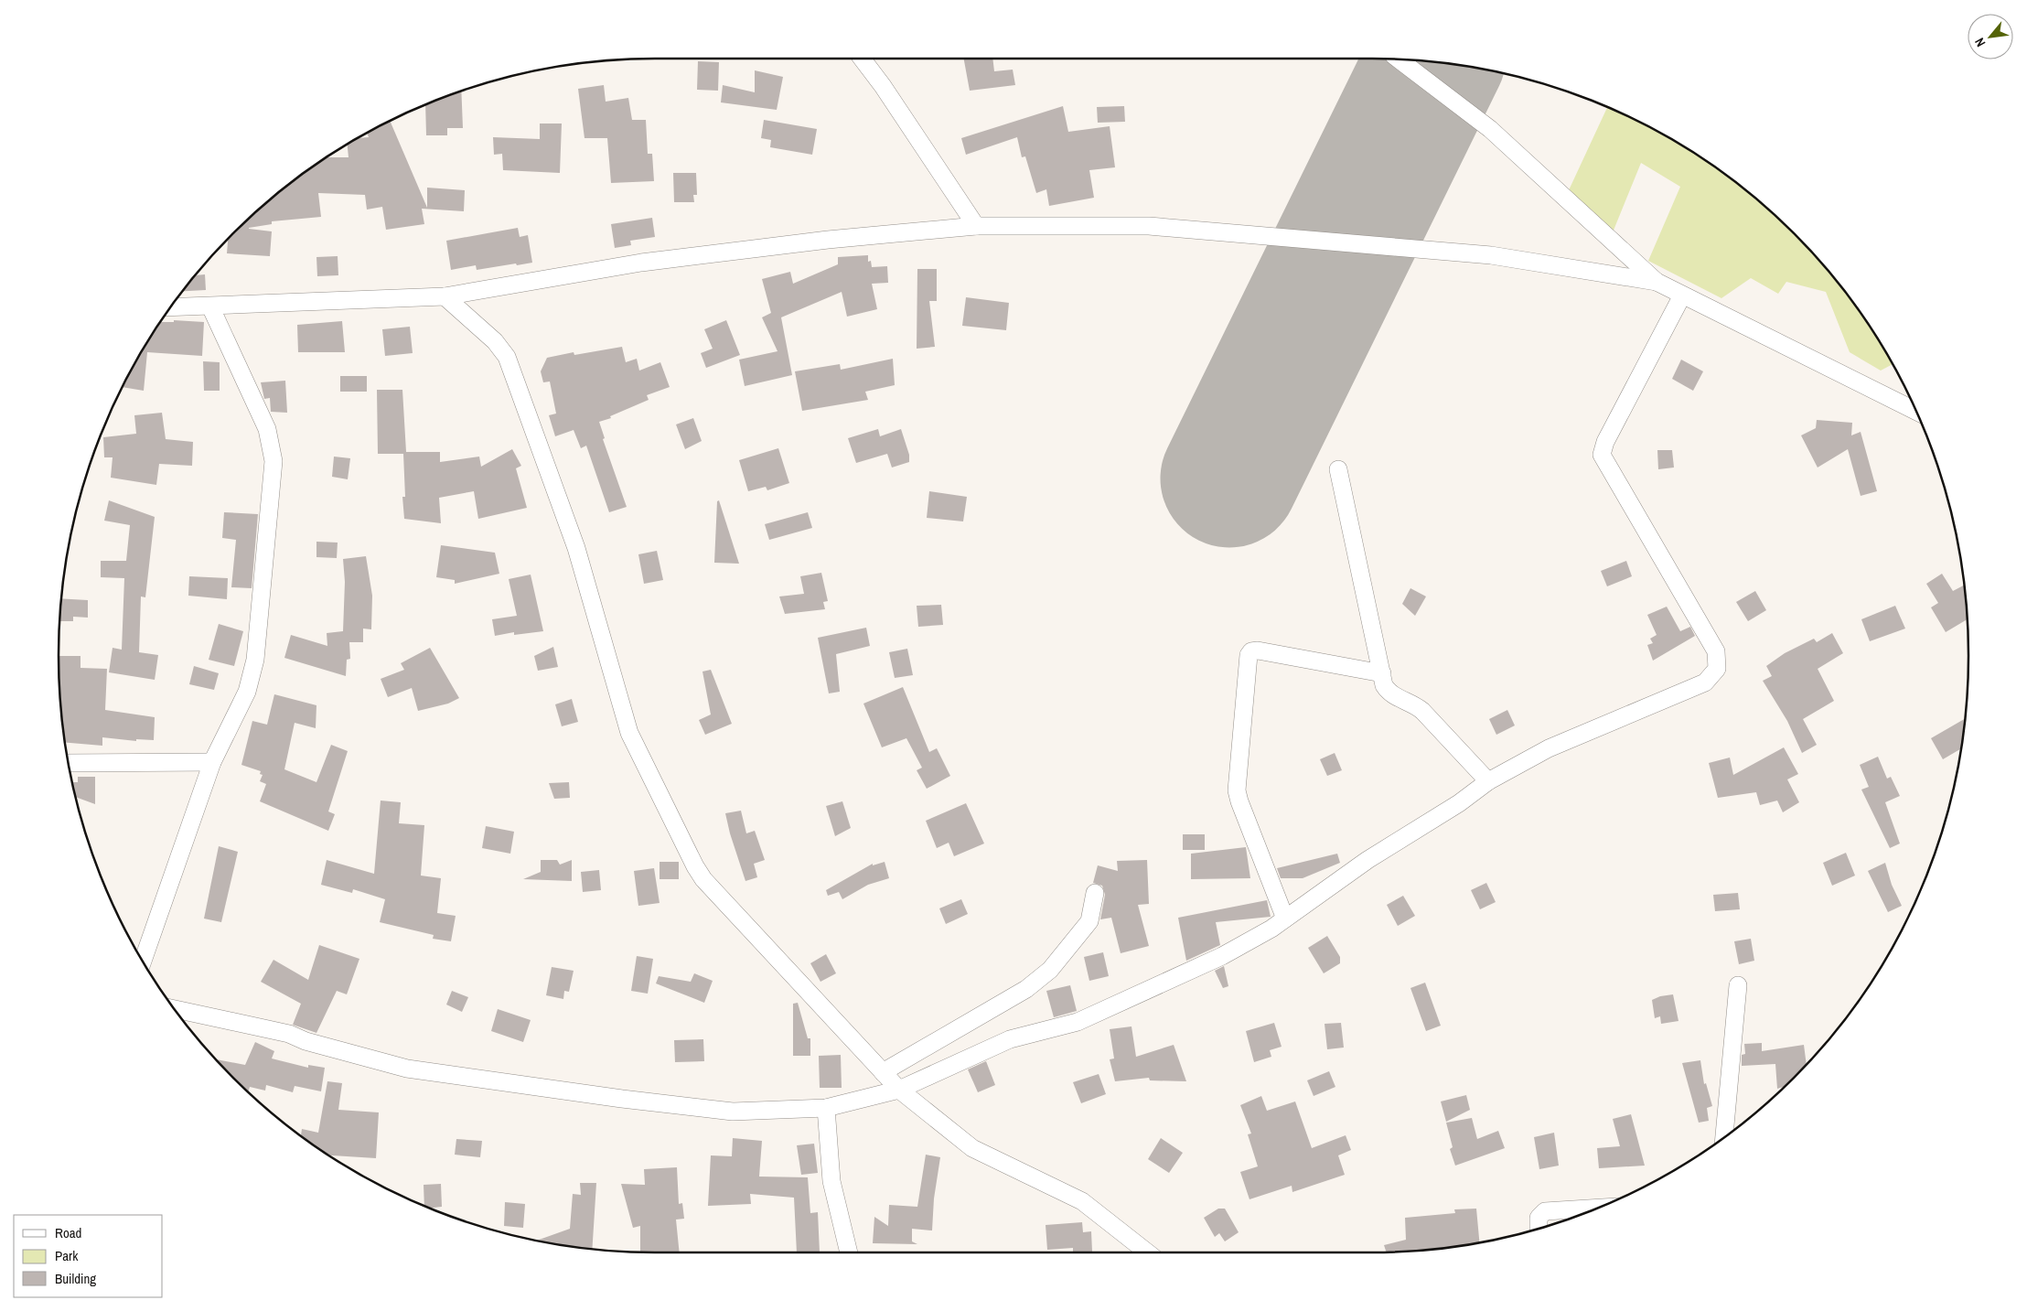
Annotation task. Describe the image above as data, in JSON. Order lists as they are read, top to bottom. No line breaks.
{"legend":["Road","Park","Building"],"north":"bottom left"}
